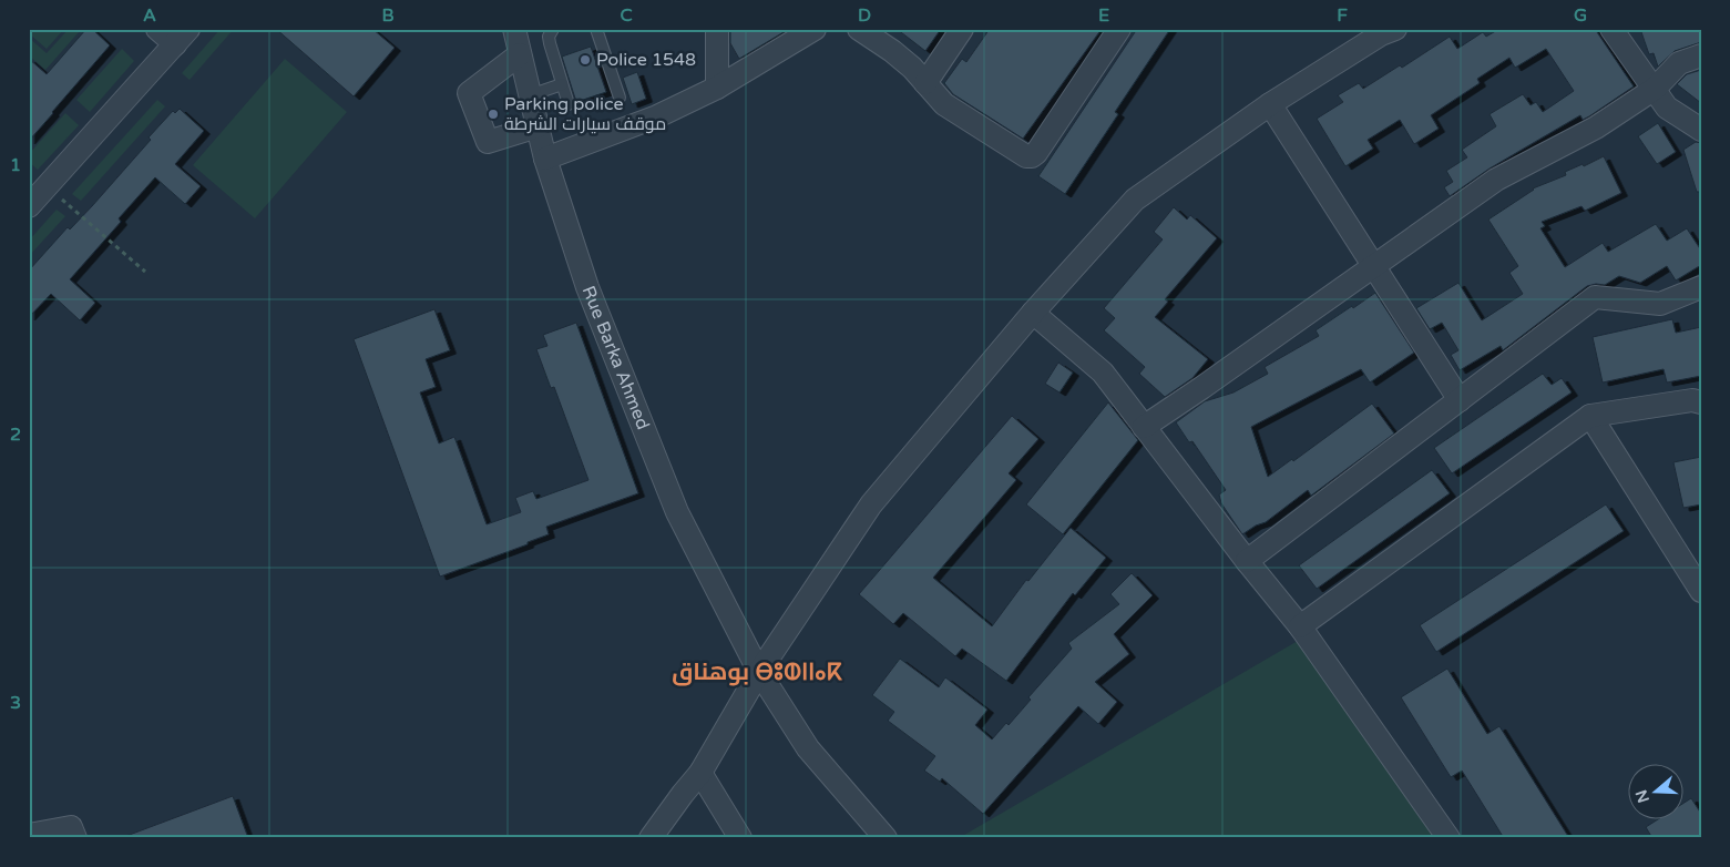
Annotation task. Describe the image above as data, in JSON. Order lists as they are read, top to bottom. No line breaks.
{"streets":{"street":["Rue Barka Ahmed"]},"districts":["بوهناق ⴱⵓⵀⵏⵏⴰⴽ"],"places":["Police 1548","Parking police موقف سيارات الشرطة"],"north":"left","grid":{"columns":["A","B","C","D","E","F","G"],"rows":["1","2","3"]}}
